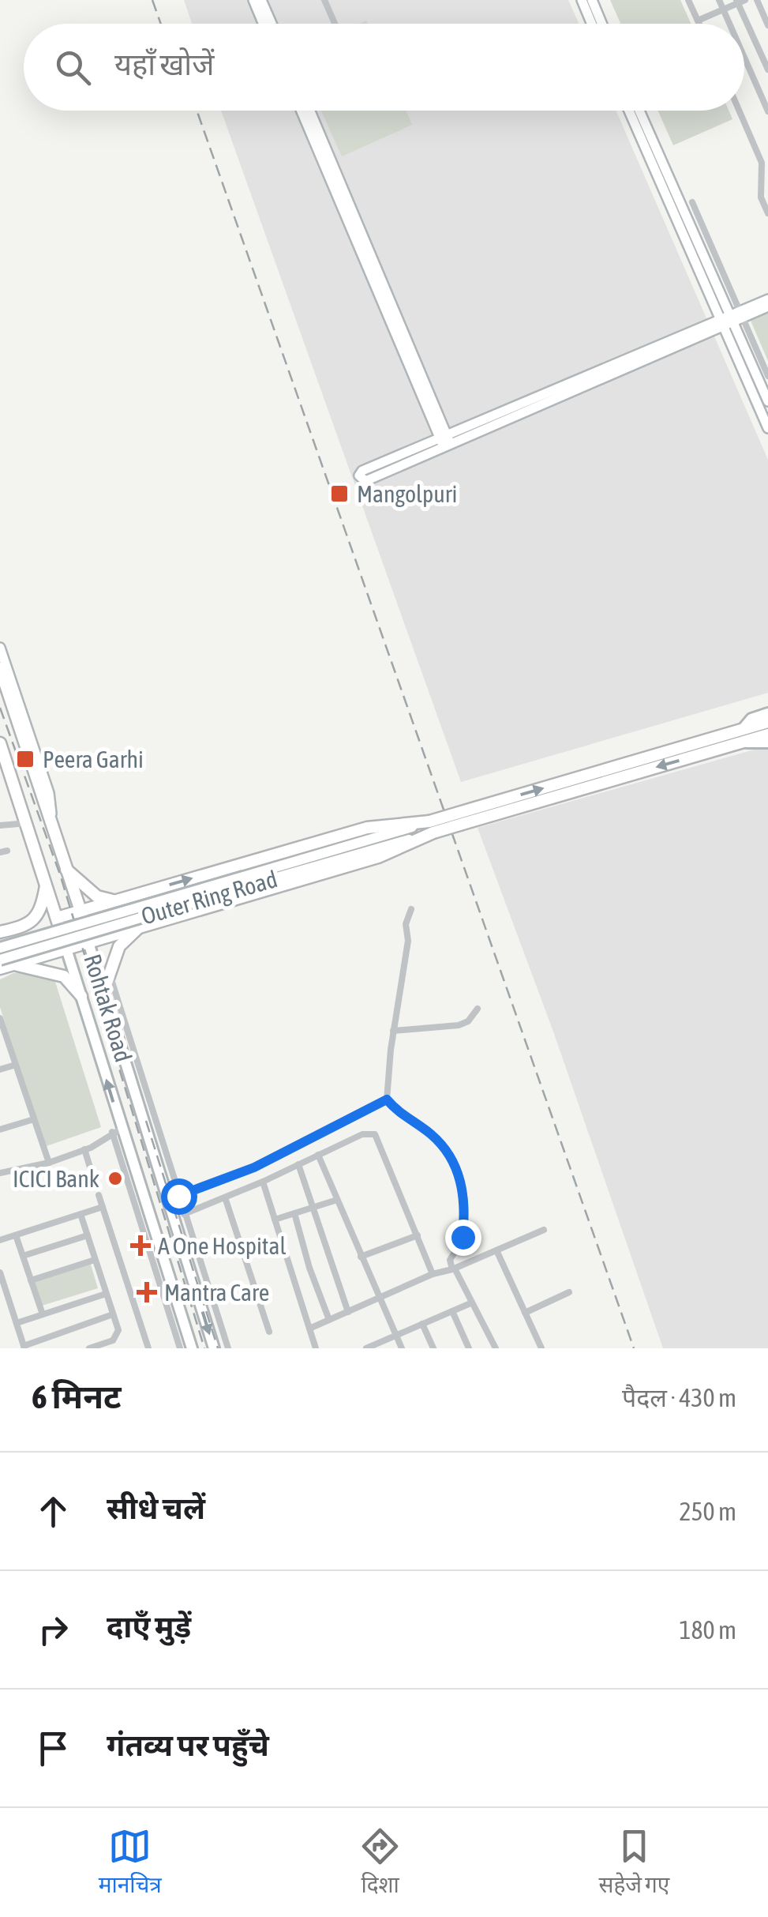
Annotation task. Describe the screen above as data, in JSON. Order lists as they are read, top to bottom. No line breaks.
{"streets":{"highway":["Outer Ring Road","Rohtak Road"]},"crossings":[["Outer Ring Road","Rohtak Road"]],"places":{"transit":["Mangolpuri","Peera Garhi"],"other":["ICICI Bank"],"health":["A One Hospital","Mantra Care"]},"page":{"search":"यहाँ खोजें","heading":["6 मिनट","पैदल · 430 m"],"list":[["सीधे चलें","250 m"],["दाएँ मुड़ें","180 m"],"गंतव्य पर पहुँचे"],"nav":["मानचित्र","दिशा","सहेजे गए"]}}
